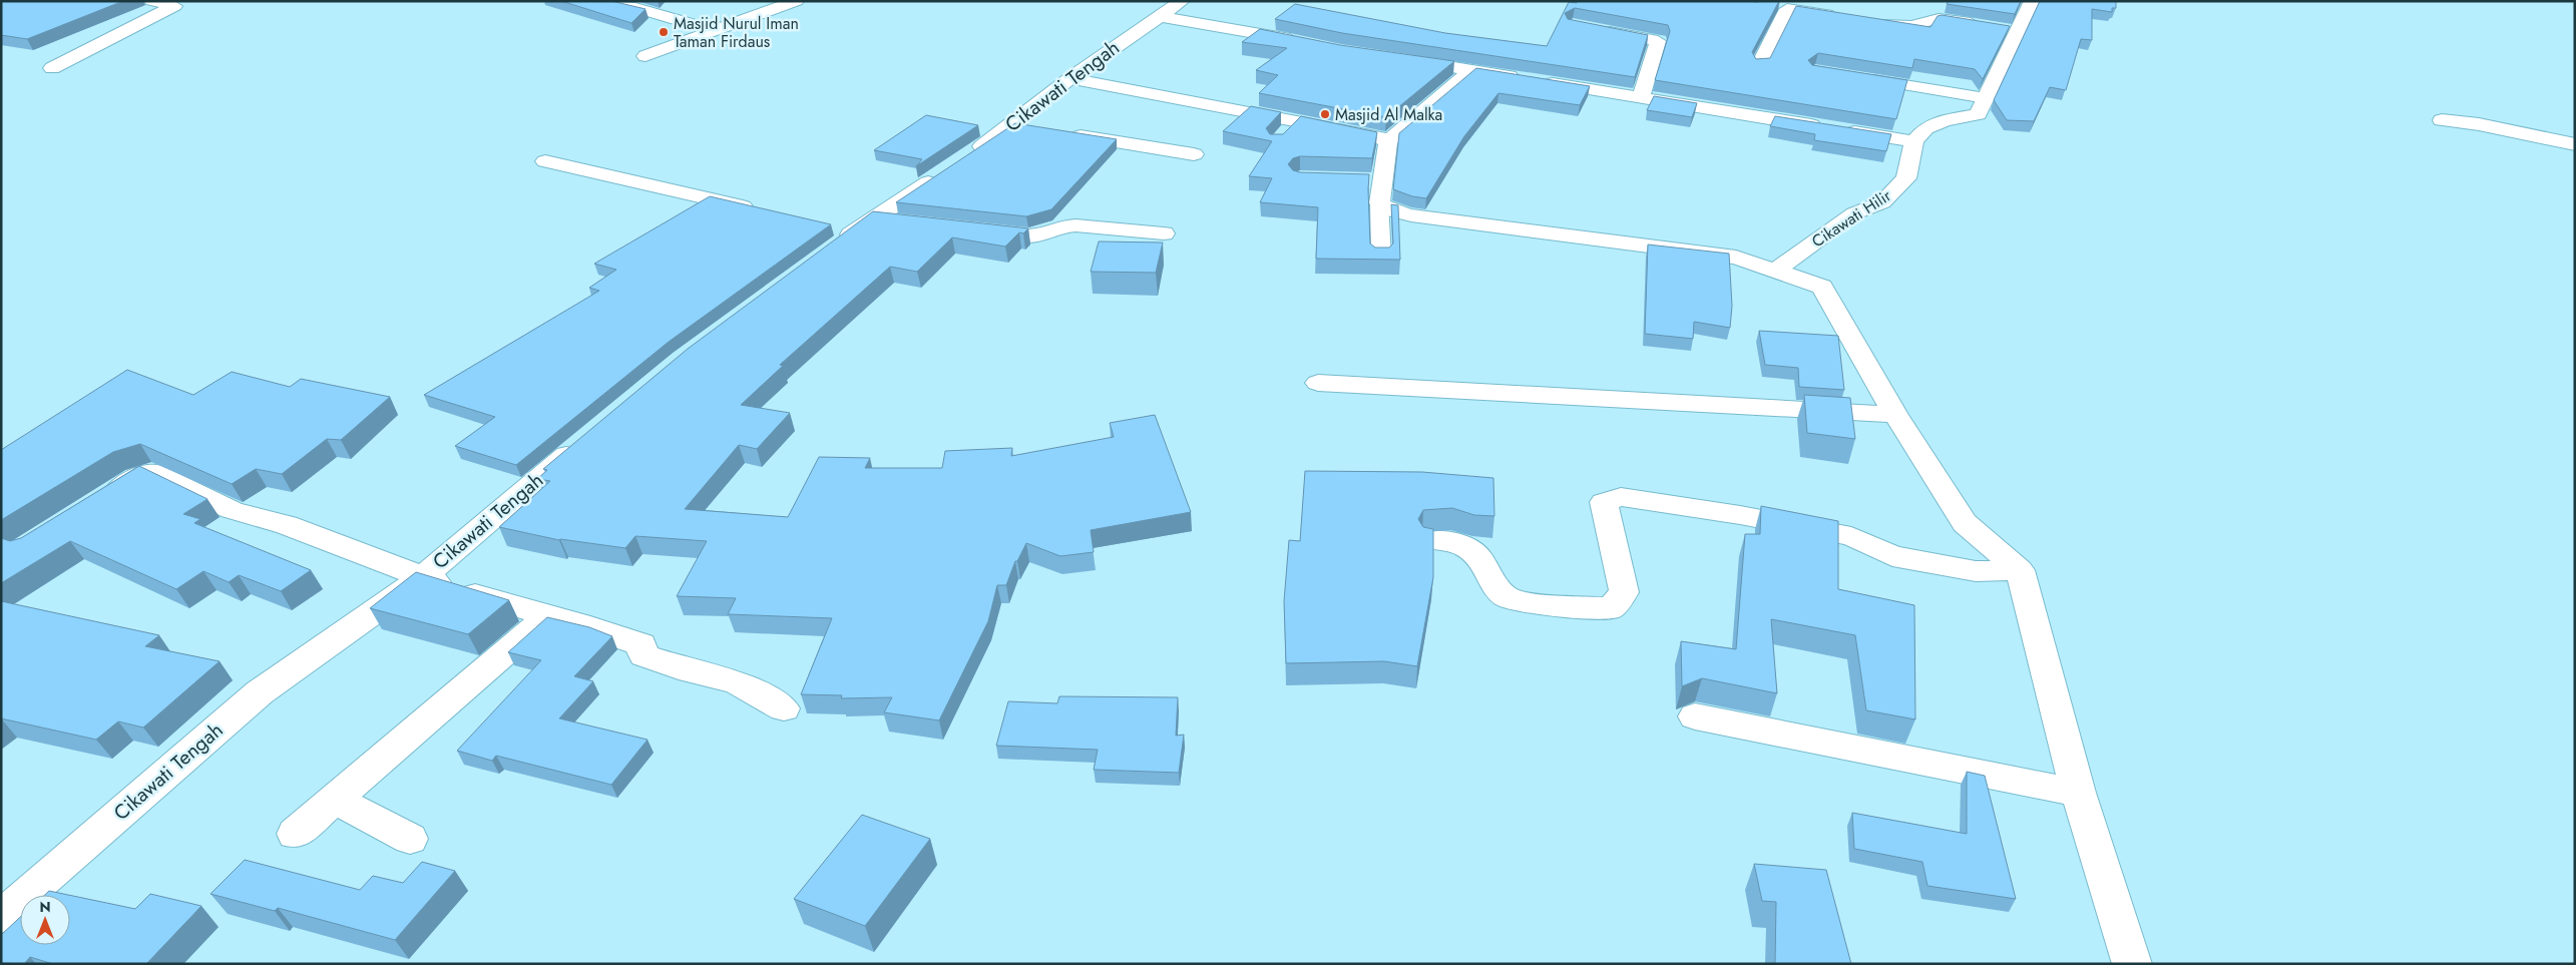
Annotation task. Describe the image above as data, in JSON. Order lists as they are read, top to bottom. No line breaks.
{"streets":{"street":["Cikawati Tengah","Cikawati Hilir"]},"places":["Masjid Nurul Iman Taman Firdaus","Masjid Al Malka"],"north":"top"}
